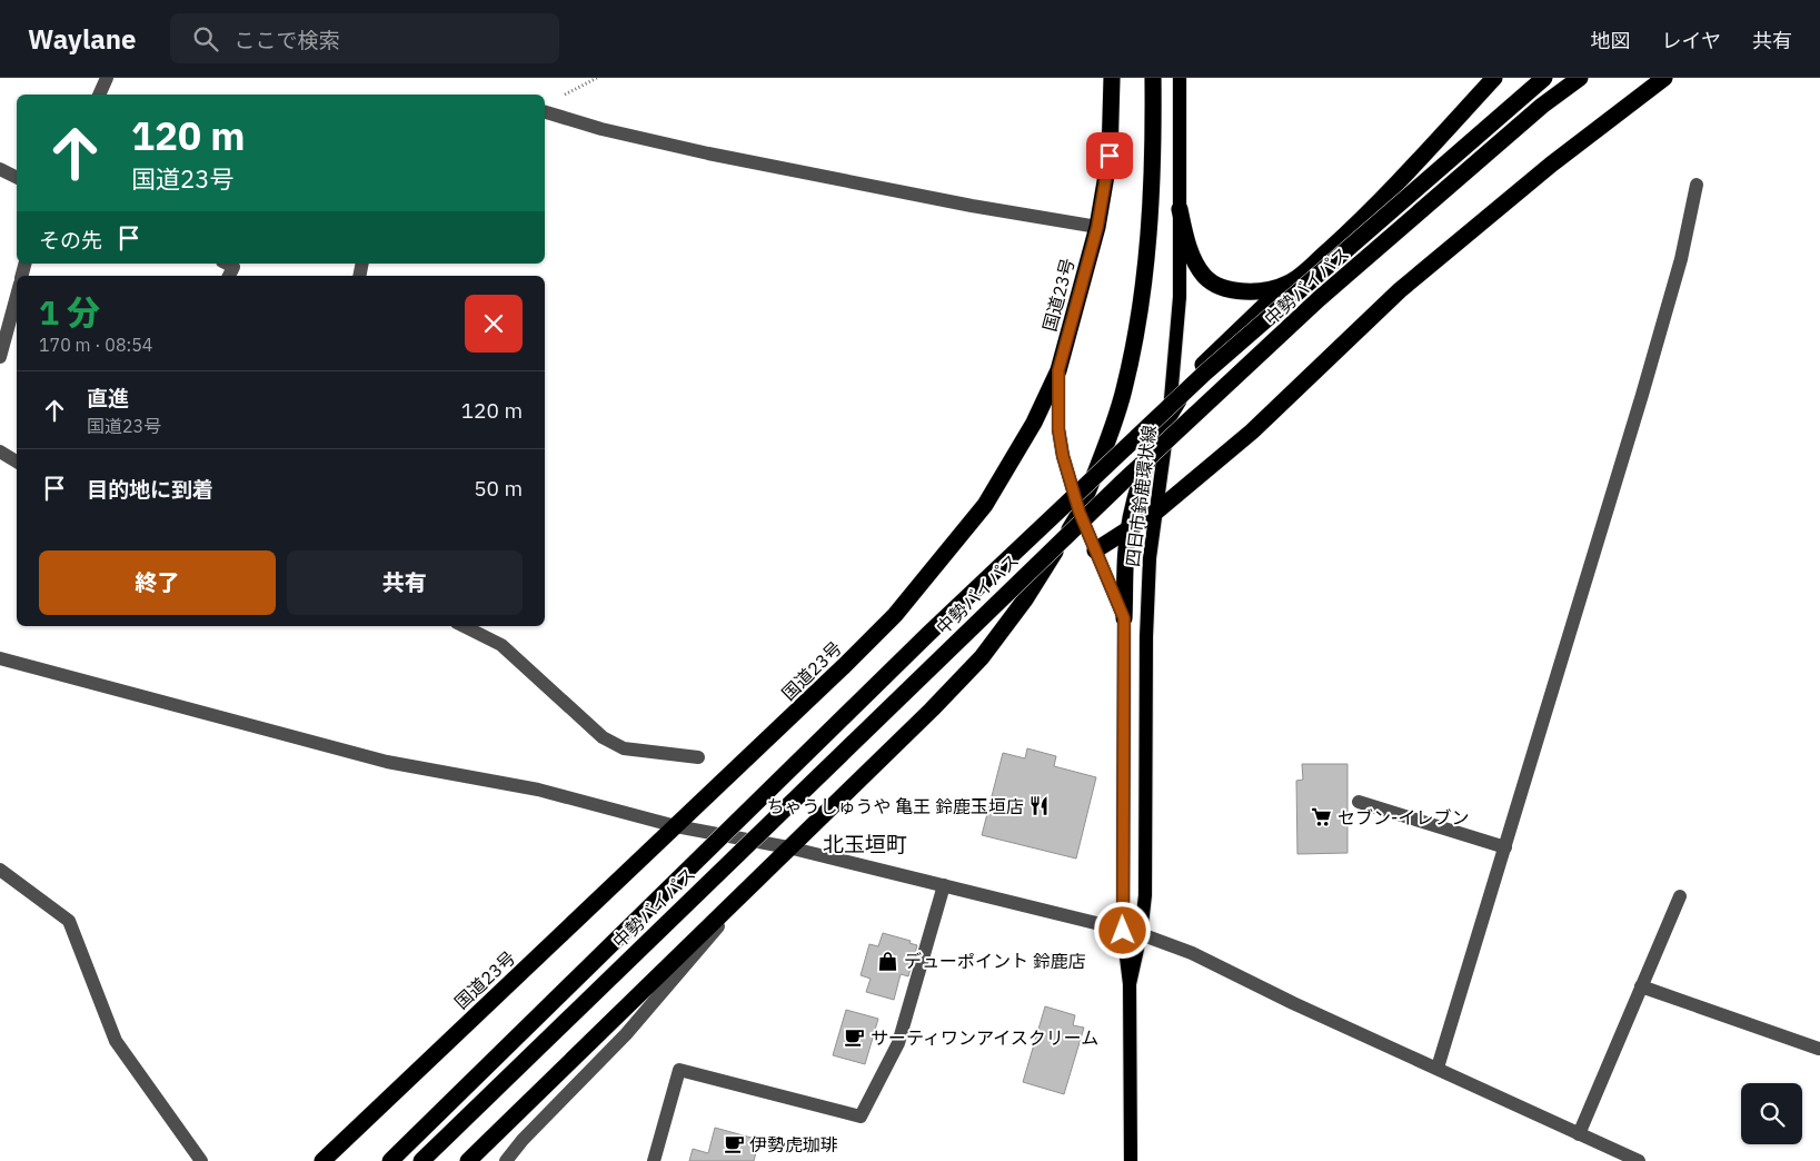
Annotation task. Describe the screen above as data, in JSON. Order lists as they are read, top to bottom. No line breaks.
{"streets":{"highway":["中勢バイパス","国道23号"],"main road":["四日市鈴鹿環状線"]},"crossings":[["国道23号","四日市鈴鹿環状線"]],"districts":["北玉垣町"],"places":{"restaurant":["ちゃうしゅうや 亀王 鈴鹿玉垣店"],"supermarket":["セブン-イレブン"],"shop":["デューポイント 鈴鹿店"],"cafe":["サーティワンアイスクリーム","伊勢虎珈琲"]},"page":{"header":"Waylane","search":"ここで検索","nav":["地図","レイヤ","共有"],"turn":["120 m","国道23号"],"then":"その先","heading":["1 分","170 m · 08:54"],"list":[{"name":"直進","note":"国道23号","value":"120 m"},{"name":"目的地に到着","value":"50 m"}],"buttons":["終了","共有"]}}
